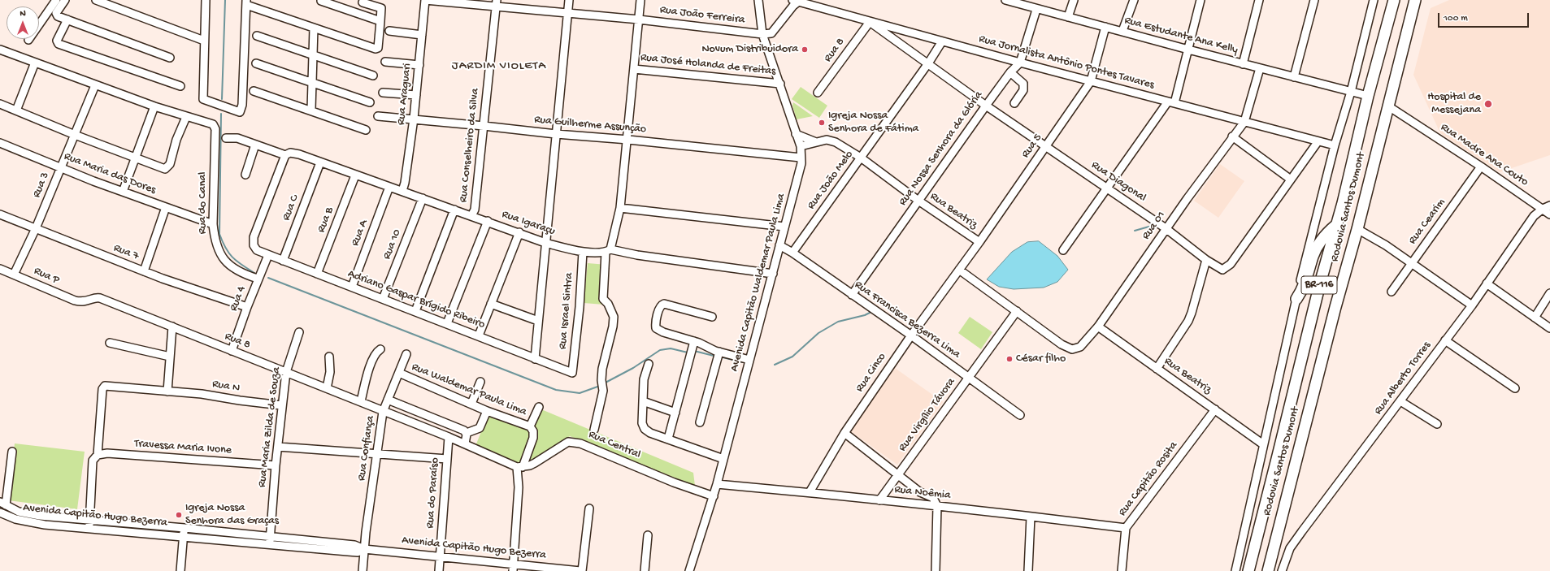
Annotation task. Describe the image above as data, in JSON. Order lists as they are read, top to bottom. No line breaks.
{"streets":{"highway":["Rodovia Santos Dumont","BR-116"],"street":["Rua João Ferreira","Rua Estudante Ana Kelly","Rua 8","Rua Jornalista Antônio Pontes Tavares","Rua José Holanda de Freitas","Rua Araguari","Rua Guilherme Assunção","Rua Conselheiro da Silva","Rua 5","Rua Nossa Senhora da Glória","Rua Madre Ana Couto","Rua Maria das Dores","Rua João Melo","Rua Diagonal","Rua 3","Rua do Canal","Rua C","Rua Beatriz","Rua B","Rua Cearim","Rua Igaraçu","Rua 01","Rua A","Rua 10","Rua 7","Rua P","Avenida Capitão Waldemar Paula Lima","Rua 4","Adriano Gaspar Brígido Ribeiro","Rua Israel Sintra","Rua Francisca Bezerra Lima","Rua Cinco","Rua Alberto Torres","Rua N","Rua Waldemar Paula Lima","Rua Virgílio Távora","Rua Maria Zilda de Souza","Rua Central","Travessa Maria Ivone","Rua Confiança","Rua Capitão Rosita","Rua do Paraíso","Rua Noêmia","Avenida Capitão Hugo Bezerra"]},"crossings":[["Rua João Ferreira","Rua Araguari"],["Rua João Ferreira","Rua Conselheiro da Silva"],["Rua João Ferreira","Avenida Capitão Waldemar Paula Lima"],["Rua Estudante Ana Kelly","Rua 5"],["Rua Estudante Ana Kelly","Rua Nossa Senhora da Glória"],["Rua Estudante Ana Kelly","Rodovia Santos Dumont"],["Rua 8","Rua Jornalista Antônio Pontes Tavares"],["Rua 8","Rua Diagonal"],["Rua 8","Rua P"],["Rua 8","Rua 4"],["Rua 8","Rua Maria Zilda de Souza"],["Rua 8","Rua Confiança"],["Rua Jornalista Antônio Pontes Tavares","Rua 5"],["Rua Jornalista Antônio Pontes Tavares","Rua Nossa Senhora da Glória"],["Rua Jornalista Antônio Pontes Tavares","Rua João Melo"],["Rua Jornalista Antônio Pontes Tavares","Rua Diagonal"],["Rua Jornalista Antônio Pontes Tavares","Rua 01"],["Rua José Holanda de Freitas","Avenida Capitão Waldemar Paula Lima"],["Rua Araguari","Rua Guilherme Assunção"],["Rua Araguari","Rua Igaraçu"],["Rua Guilherme Assunção","Rua Conselheiro da Silva"],["Rua Guilherme Assunção","Avenida Capitão Waldemar Paula Lima"],["Rua Conselheiro da Silva","Rua Igaraçu"],["Rua 5","Rua Diagonal"],["Rua 5","Rua Beatriz"],["Rua 5","Rua Cinco"],["Rua Nossa Senhora da Glória","Rua Diagonal"],["Rua Nossa Senhora da Glória","Rua Beatriz"],["Rua Nossa Senhora da Glória","Rua Francisca Bezerra Lima"],["Rua Madre Ana Couto","Rodovia Santos Dumont"],["Rua Madre Ana Couto","Rua Cearim"],["Rua Madre Ana Couto","Rua Alberto Torres"],["Rua Maria das Dores","Rua 3"],["Rua Maria das Dores","Rua do Canal"],["Rua João Melo","Rua Diagonal"],["Rua João Melo","Rua Beatriz"],["Rua João Melo","Rua Francisca Bezerra Lima"],["Rua Diagonal","Rua 01"],["Rua 3","Rua 7"],["Rua 3","Rua P"],["Rua do Canal","Rua 4"],["Rua C","Rua Igaraçu"],["Rua C","Adriano Gaspar Brígido Ribeiro"],["Rua Beatriz","Rua 01"],["Rua Beatriz","Avenida Capitão Waldemar Paula Lima"],["Rua Beatriz","Rua Capitão Rosita"],["Rua B","Rua Igaraçu"],["Rua B","Adriano Gaspar Brígido Ribeiro"],["Rua Igaraçu","Rua A"],["Rua Igaraçu","Rua 10"],["Rua Igaraçu","Avenida Capitão Waldemar Paula Lima"],["Rua Igaraçu","Adriano Gaspar Brígido Ribeiro"],["Rua Igaraçu","Rua Israel Sintra"],["Rua 01","Rua Virgílio Távora"],["Rua A","Adriano Gaspar Brígido Ribeiro"],["Rua 10","Adriano Gaspar Brígido Ribeiro"],["Rua 7","Rua 4"],["Avenida Capitão Waldemar Paula Lima","Rua Francisca Bezerra Lima"],["Avenida Capitão Waldemar Paula Lima","Rua Central"],["Avenida Capitão Waldemar Paula Lima","Rua Noêmia"],["Rua 4","Adriano Gaspar Brígido Ribeiro"],["Adriano Gaspar Brígido Ribeiro","Rua Israel Sintra"],["Rua Francisca Bezerra Lima","Rua Cinco"],["Rua Francisca Bezerra Lima","Rua Virgílio Távora"],["Rua Cinco","Rua Noêmia"],["Rua N","Rua Maria Zilda de Souza"],["Rua N","Travessa Maria Ivone"],["Rua Waldemar Paula Lima","Rua Confiança"],["Rua Virgílio Távora","Rua Noêmia"],["Rua Maria Zilda de Souza","Travessa Maria Ivone"],["Rua Maria Zilda de Souza","Avenida Capitão Hugo Bezerra"],["Rua Confiança","Avenida Capitão Hugo Bezerra"],["Rua Capitão Rosita","Rua Noêmia"],["Rua do Paraíso","Avenida Capitão Hugo Bezerra"]],"districts":["JARDIM VIOLETA"],"places":["Novum Distribuidora","Hospital de Messejana","Igreja Nossa Senhora de Fátima","César filho","Igreja Nossa Senhora das Graças"],"scale_bar":"100 m","north":"top"}
